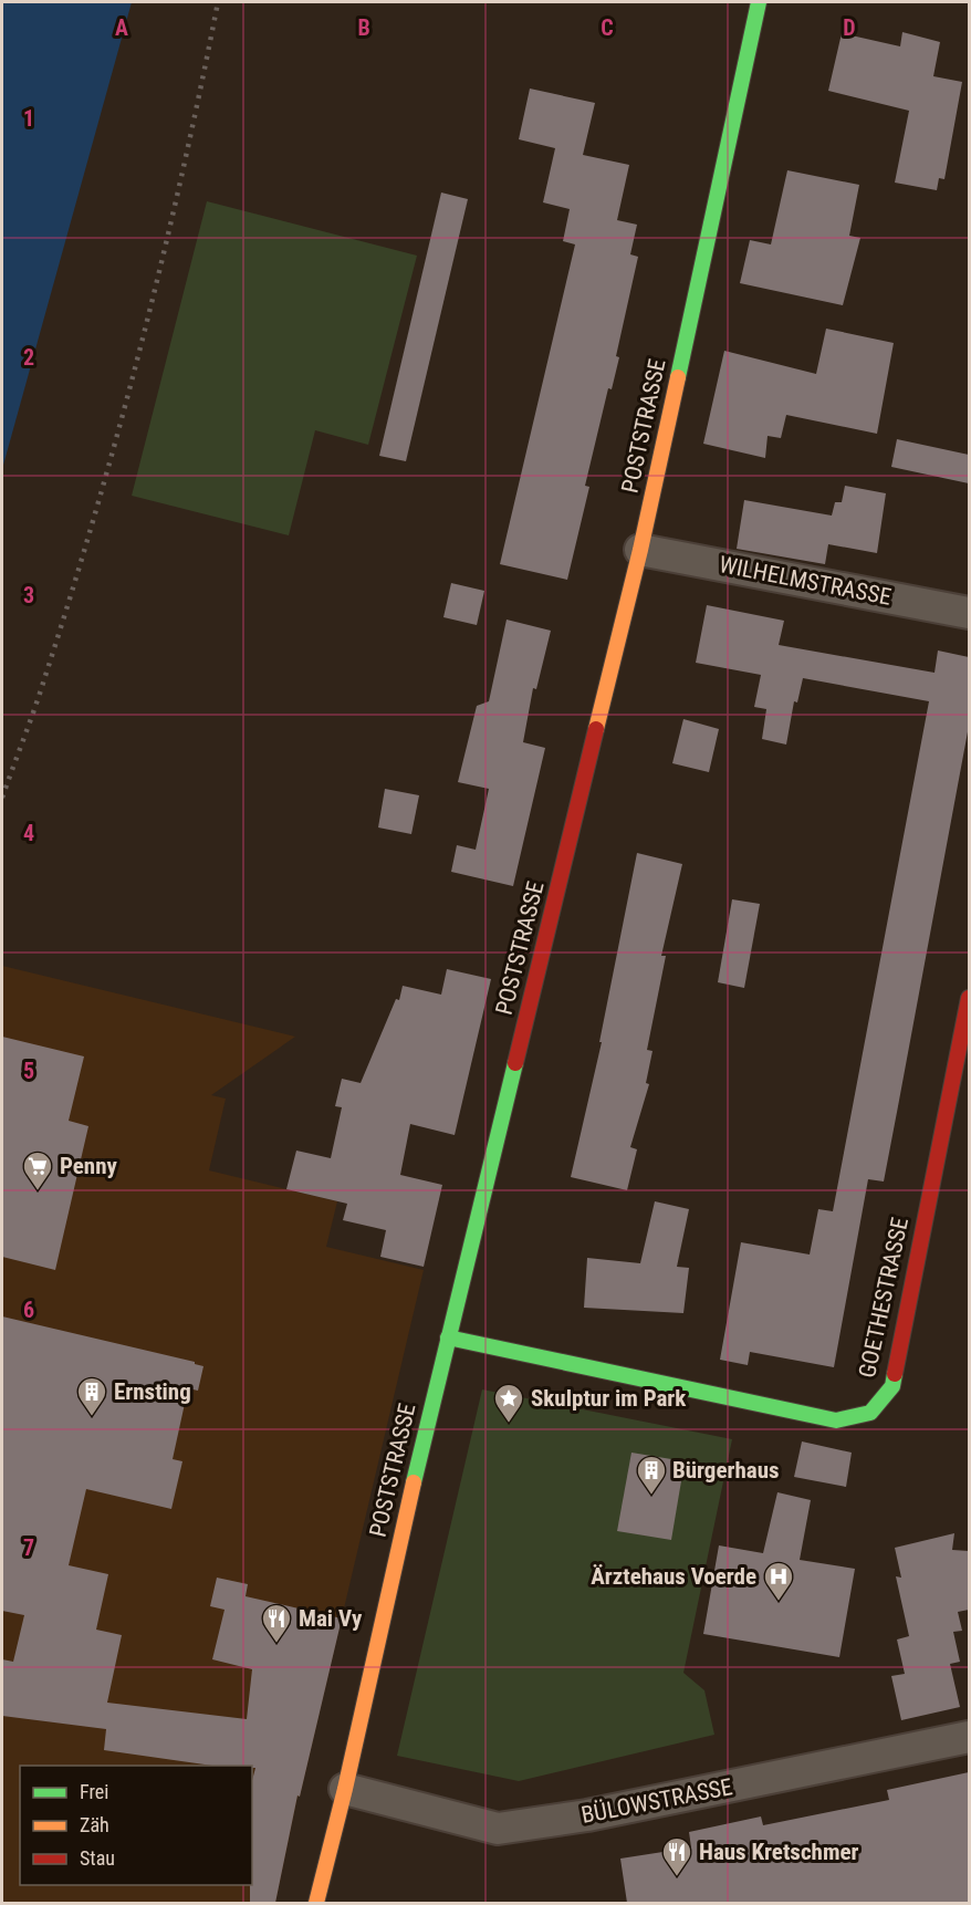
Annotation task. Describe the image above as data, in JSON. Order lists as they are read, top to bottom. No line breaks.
{"streets":{"street":["POSTSTRASSE","WILHELMSTRASSE","GOETHESTRASSE","BÜLOWSTRASSE"]},"crossings":[["POSTSTRASSE","WILHELMSTRASSE"],["POSTSTRASSE","GOETHESTRASSE"],["POSTSTRASSE","BÜLOWSTRASSE"]],"places":{"supermarket":["Penny"],"building":["Ernsting","Bürgerhaus"],"place":["Skulptur im Park"],"hospital":["Ärztehaus Voerde"],"restaurant":["Mai Vy","Haus Kretschmer"]},"legend":["Frei","Zäh","Stau"],"grid":{"columns":["A","B","C","D"],"rows":["1","2","3","4","5","6","7"]}}
